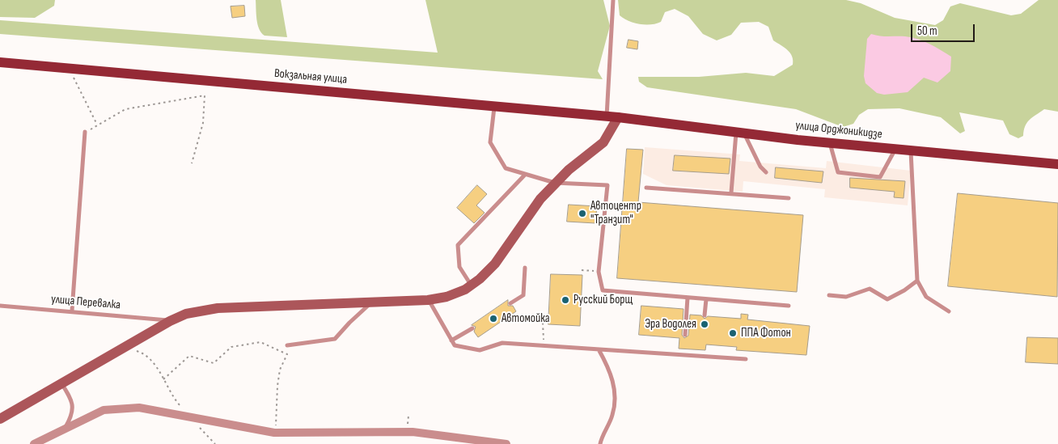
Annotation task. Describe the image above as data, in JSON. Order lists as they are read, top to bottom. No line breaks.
{"streets":{"main road":["Вокзальная улица","улица Орджоникидзе"],"lane":["улица Перевалка"]},"crossings":[["Вокзальная улица","улица Орджоникидзе"]],"places":["Автоцентр \"Транзит\"","Русский Борщ","Автомойка","Эра Водолея","ППА Фотон"],"scale_bar":"50 m"}
